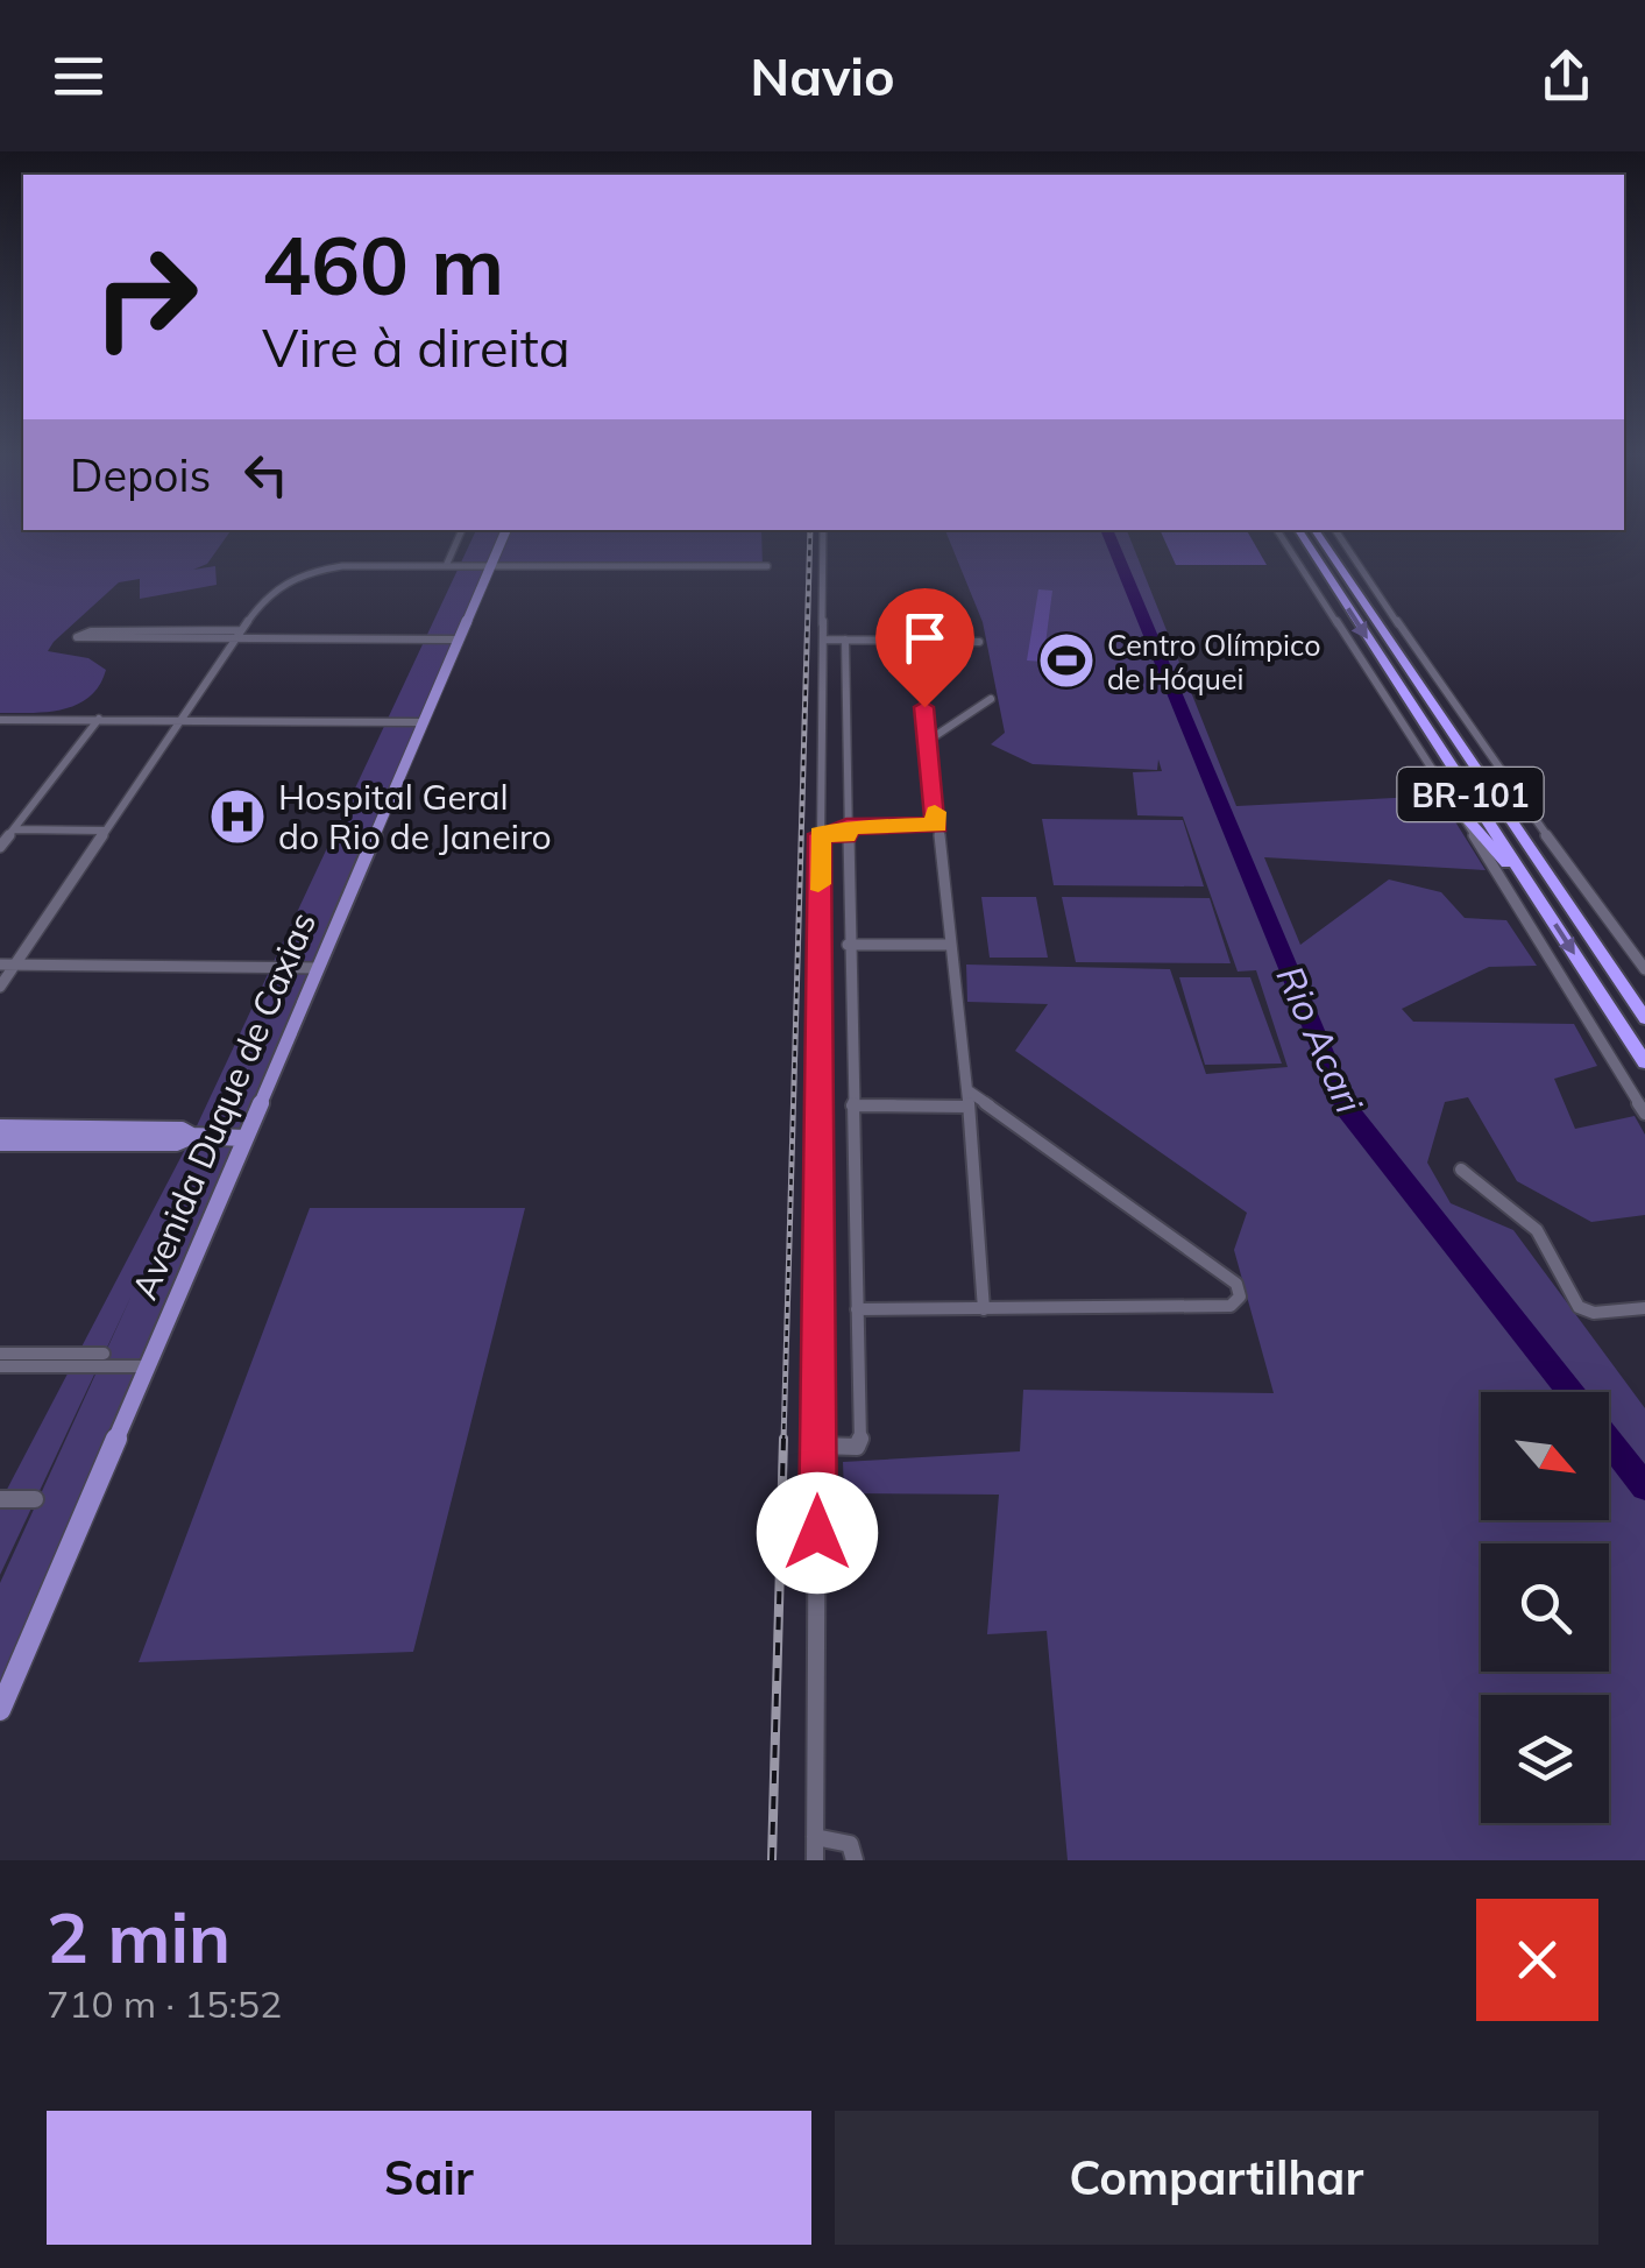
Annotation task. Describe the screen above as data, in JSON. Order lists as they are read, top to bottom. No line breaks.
{"streets":{"highway":["BR-101"],"main road":["Avenida Duque de Caxias"]},"water":["Rio Acari"],"places":{"sports":["Centro Olímpico de Hóquei"],"hospital":["Hospital Geral do Rio de Janeiro"]},"north":"bottom right","page":{"header":"Navio","turn":["460 m","Vire à direita"],"then":"Depois","heading":["2 min","710 m · 15:52"],"buttons":["Sair","Compartilhar"]}}
